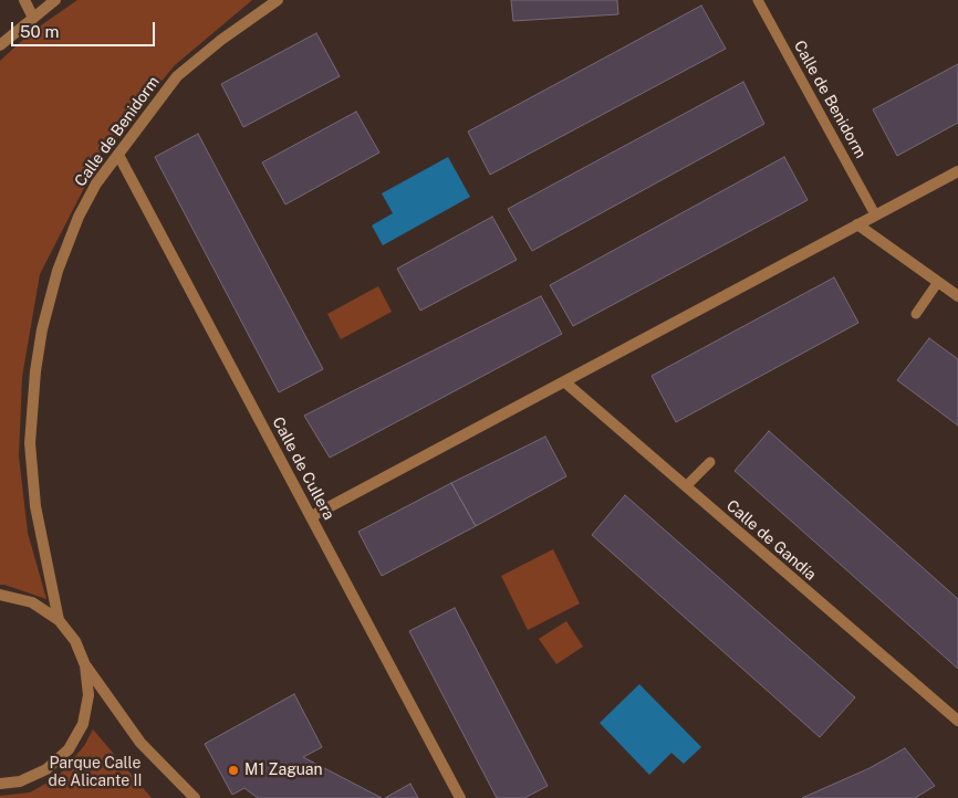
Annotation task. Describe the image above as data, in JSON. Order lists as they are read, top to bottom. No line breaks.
{"streets":{"street":["Calle de Benidorm","Calle de Cullera","Calle de Gandía"]},"crossings":[["Calle de Benidorm","Calle de Cullera"]],"parks":["Parque Calle de Alicante II"],"places":["M1 Zaguan"],"scale_bar":"50 m"}
